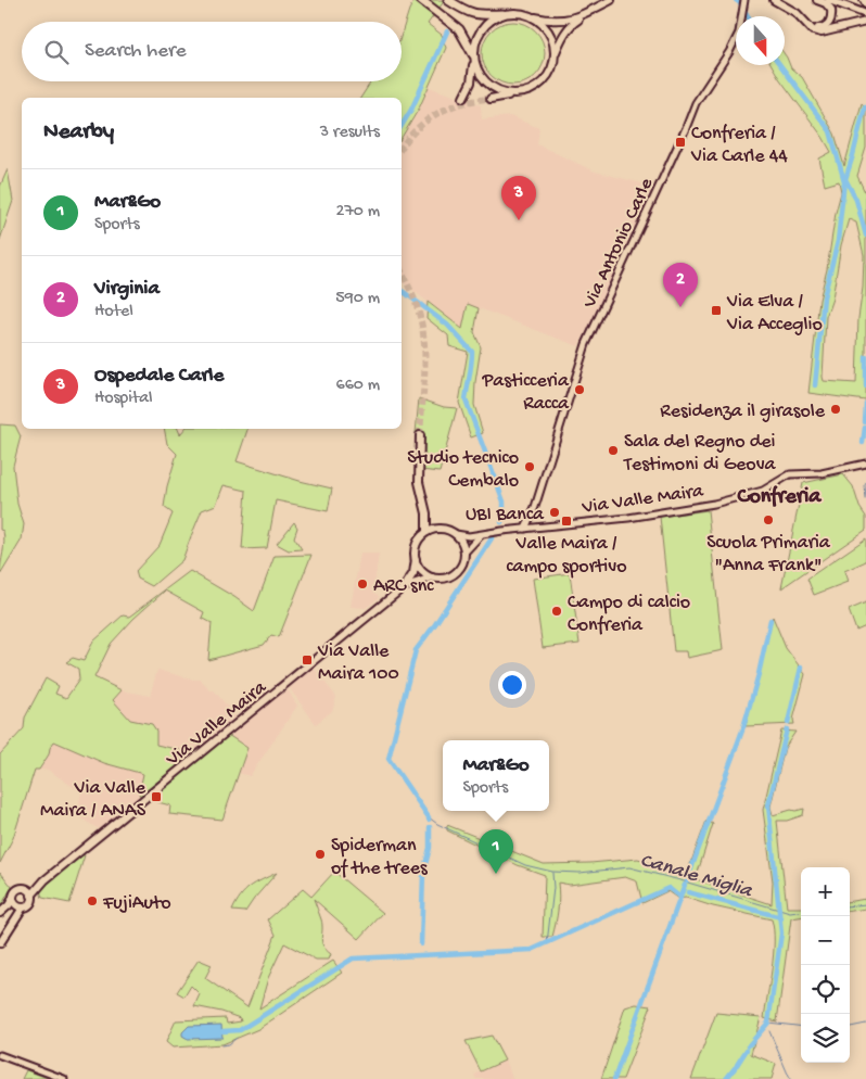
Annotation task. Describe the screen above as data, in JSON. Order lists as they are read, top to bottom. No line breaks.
{"streets":{"main road":["Via Valle Maira"],"street":["Via Antonio Carle"]},"crossings":[["Via Antonio Carle","Via Valle Maira"]],"districts":["Confreria"],"water":["Canale Miglia"],"places":{"transit":["Confreria / Via Carle 44","Via Elva / Via Acceglio","Valle Maira / campo sportivo","Via Valle Maira 100","Via Valle Maira / ANAS"],"other":["Pasticceria Racca","Residenza il girasole","Sala del Regno dei Testimoni di Geova","Studio tecnico Cembalo","UBI Banca","Scuola Primaria \"Anna Frank\"","ARC snc","Campo di calcio Confreria","Spiderman of the trees","FujiAuto"]},"north":"bottom","page":{"search":"Search here","heading":["Nearby","3 results"],"list":[{"mark":"1","name":"Mar&Go","note":"Sports","value":"270 m"},{"mark":"2","name":"Virginia","note":"Hotel","value":"590 m"},{"mark":"3","name":"Ospedale Carle","note":"Hospital","value":"660 m"}],"pins":["3","2","1"],"popup":["Mar&Go","Sports"],"map_buttons":["+","−"]}}
